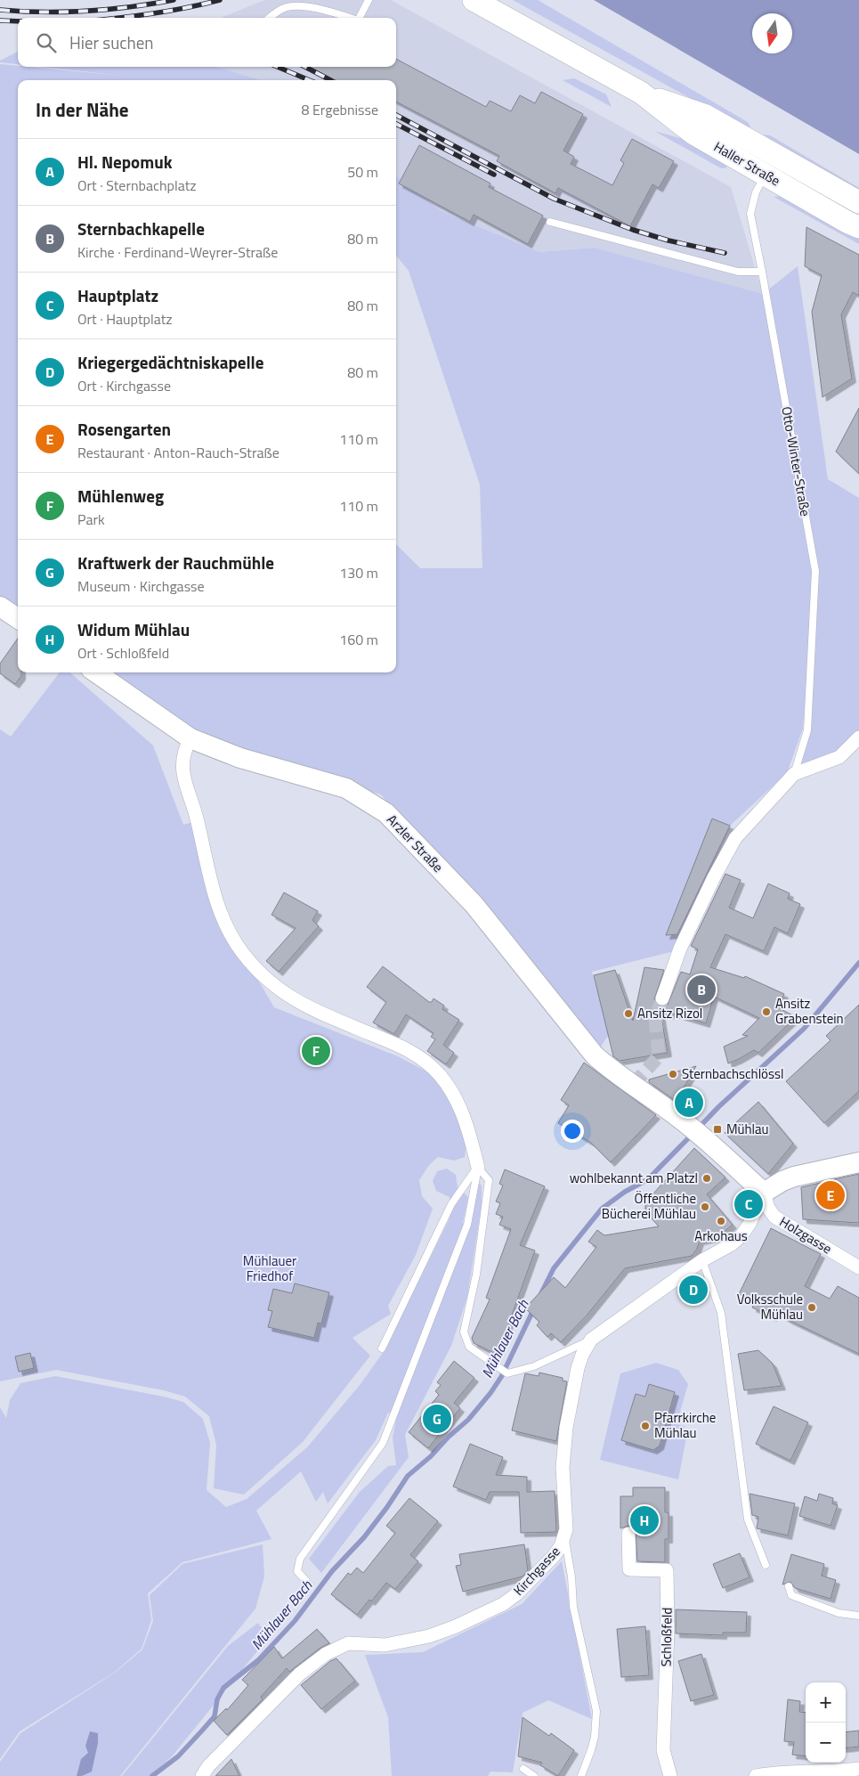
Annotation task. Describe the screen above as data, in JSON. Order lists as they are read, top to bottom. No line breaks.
{"streets":{"main road":["Haller Straße","Arzler Straße"],"street":["Holzgasse","Kirchgasse","Schloßfeld"],"lane":["Otto-Winter-Straße"]},"crossings":[["Haller Straße","Otto-Winter-Straße"],["Arzler Straße","Holzgasse"],["Arzler Straße","Kirchgasse"],["Holzgasse","Kirchgasse"]],"water":["Mühlauer Bach"],"parks":["Mühlauer Friedhof"],"places":{"other":["Ansitz Grabenstein","Ansitz Rizol","Sternbachschlössl","wohlbekannt am Platzl","Öffentliche Bücherei Mühlau","Arkohaus","Volksschule Mühlau","Pfarrkirche Mühlau"],"transit":["Mühlau"]},"north":"bottom","page":{"search":"Hier suchen","heading":["In der Nähe","8 Ergebnisse"],"list":[{"mark":"A","name":"Hl. Nepomuk","note":"Ort · Sternbachplatz","value":"50 m"},{"mark":"B","name":"Sternbachkapelle","note":"Kirche · Ferdinand-Weyrer-Straße","value":"80 m"},{"mark":"C","name":"Hauptplatz","note":"Ort · Hauptplatz","value":"80 m"},{"mark":"D","name":"Kriegergedächtniskapelle","note":"Ort · Kirchgasse","value":"80 m"},{"mark":"E","name":"Rosengarten","note":"Restaurant · Anton-Rauch-Straße","value":"110 m"},{"mark":"F","name":"Mühlenweg","note":"Park","value":"110 m"},{"mark":"G","name":"Kraftwerk der Rauchmühle","note":"Museum · Kirchgasse","value":"130 m"},{"mark":"H","name":"Widum Mühlau","note":"Ort · Schloßfeld","value":"160 m"}],"pins":["B","F","A","E","C","D","G","H"],"map_buttons":["+","−"]}}
